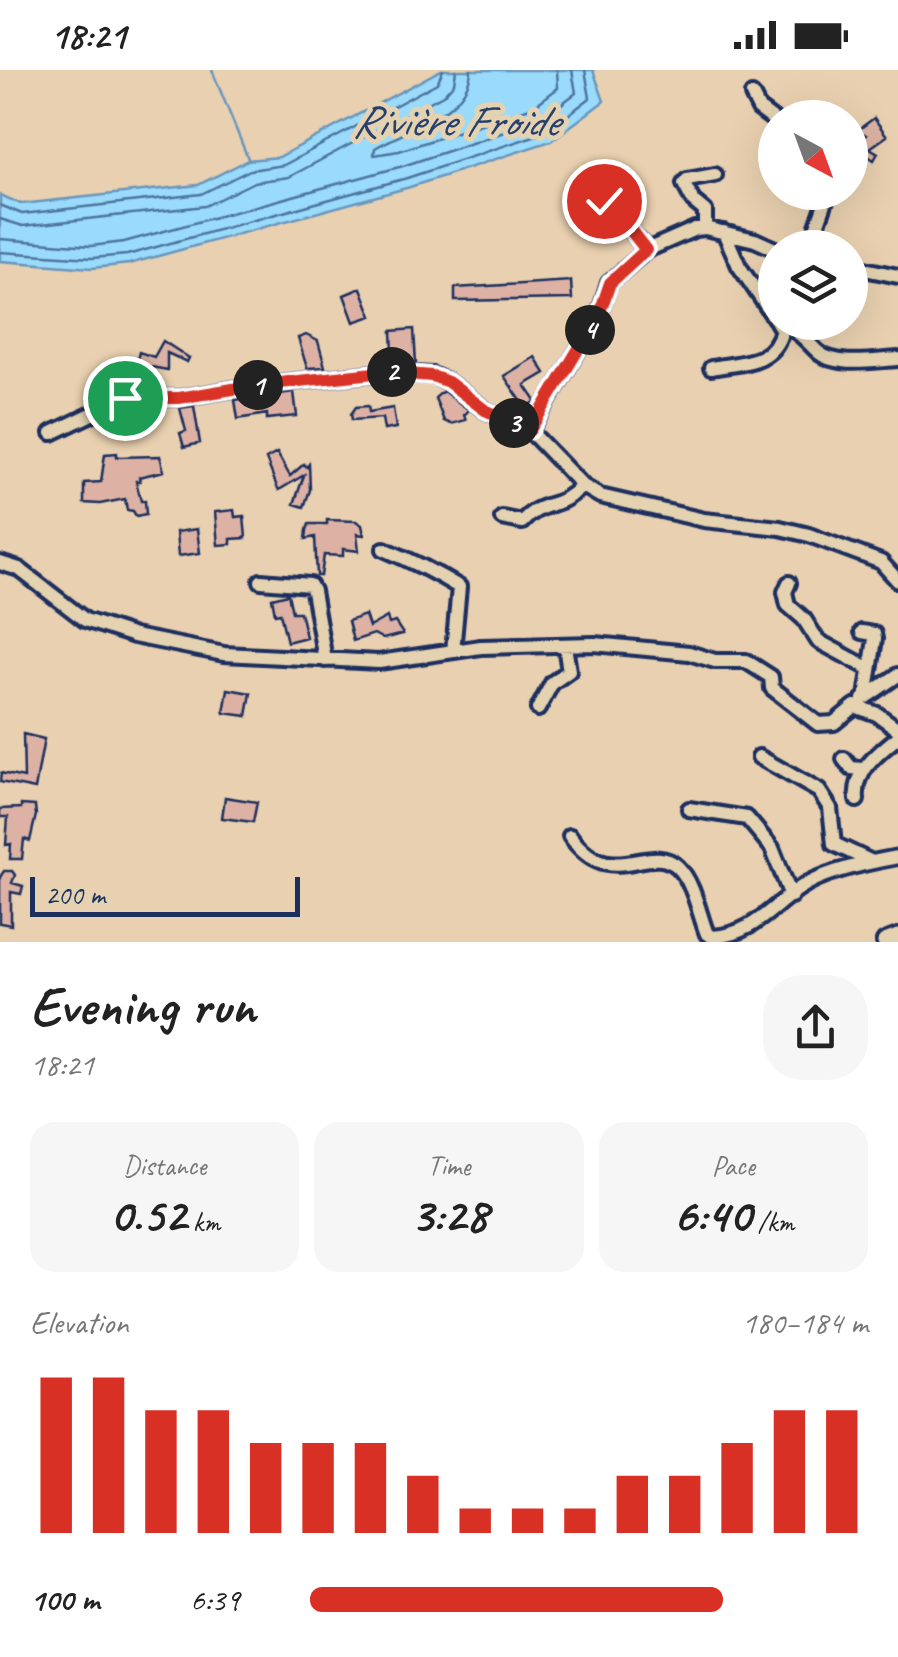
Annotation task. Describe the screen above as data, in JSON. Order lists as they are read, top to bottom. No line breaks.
{"water":["Rivière Froide"],"scale_bar":"200 m","north":"bottom right","page":{"status":"18:21","pins":["4","2","1","3"],"scale":"200 m","heading":["Evening run","18:21"],"stats":[["Distance","0.52 km"],["Time","3:28"],["Pace","6:40 /km"]],"chart":["Elevation","180–184 m"],"list":[{"name":"100 m","note":"6:39"}]}}
